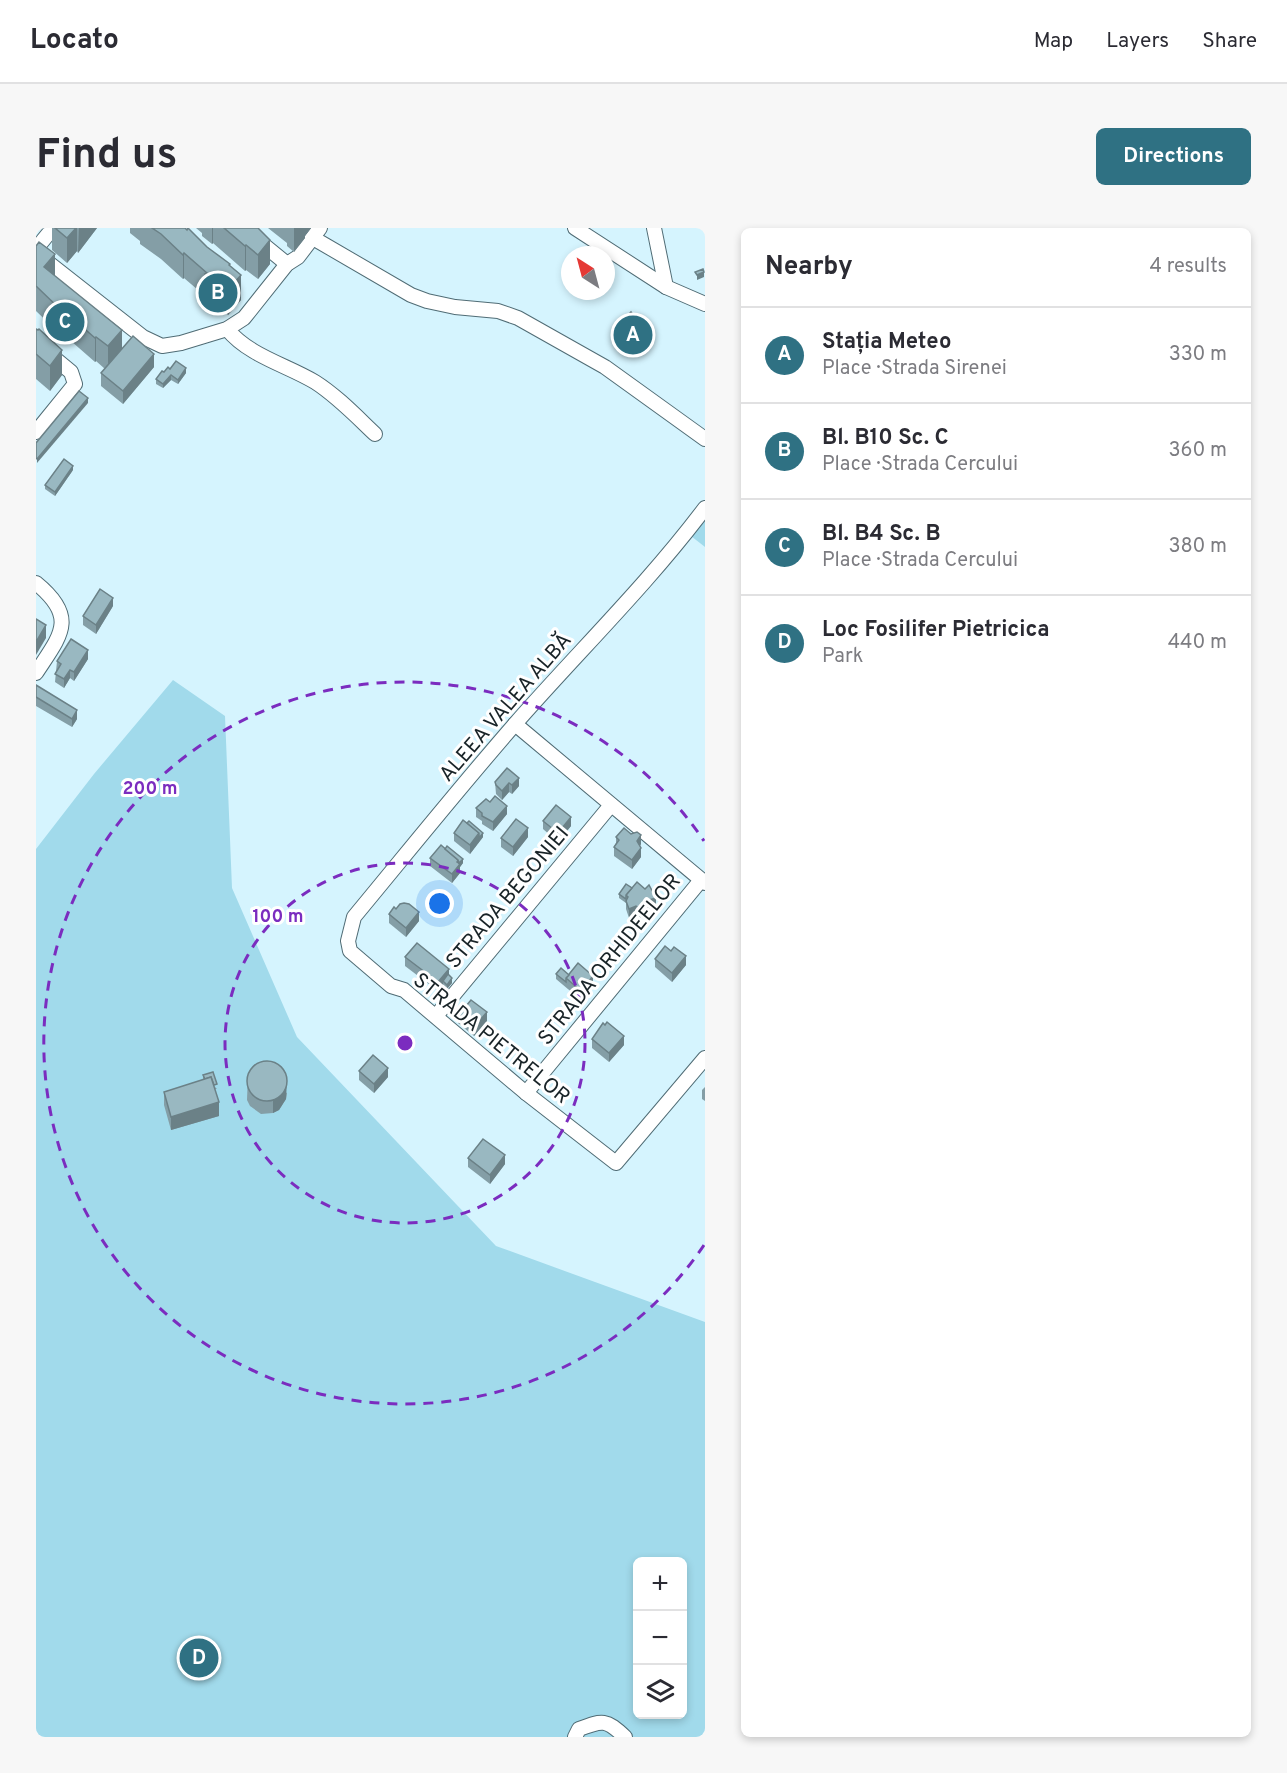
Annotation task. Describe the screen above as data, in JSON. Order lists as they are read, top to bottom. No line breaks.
{"streets":{"street":["ALEEA VALEA ALBĂ","STRADA BEGONIEI","STRADA ORHIDEELOR","STRADA PIETRELOR"]},"crossings":[["ALEEA VALEA ALBĂ","STRADA PIETRELOR"],["STRADA BEGONIEI","STRADA PIETRELOR"],["STRADA ORHIDEELOR","STRADA PIETRELOR"]],"north":"top left","page":{"header":"Locato","nav":["Map","Layers","Share"],"buttons":"Directions","title":"Find us","heading":["Nearby","4 results"],"pins":["B","C","A","D"],"list":[{"mark":"A","name":"Stația Meteo","note":"Place · Strada Sirenei","value":"330 m"},{"mark":"B","name":"Bl. B10 Sc. C","note":"Place · Strada Cercului","value":"360 m"},{"mark":"C","name":"Bl. B4 Sc. B","note":"Place · Strada Cercului","value":"380 m"},{"mark":"D","name":"Loc Fosilifer Pietricica","note":"Park","value":"440 m"}],"map_buttons":["+","−"]},"rings":["200 m","100 m"]}
